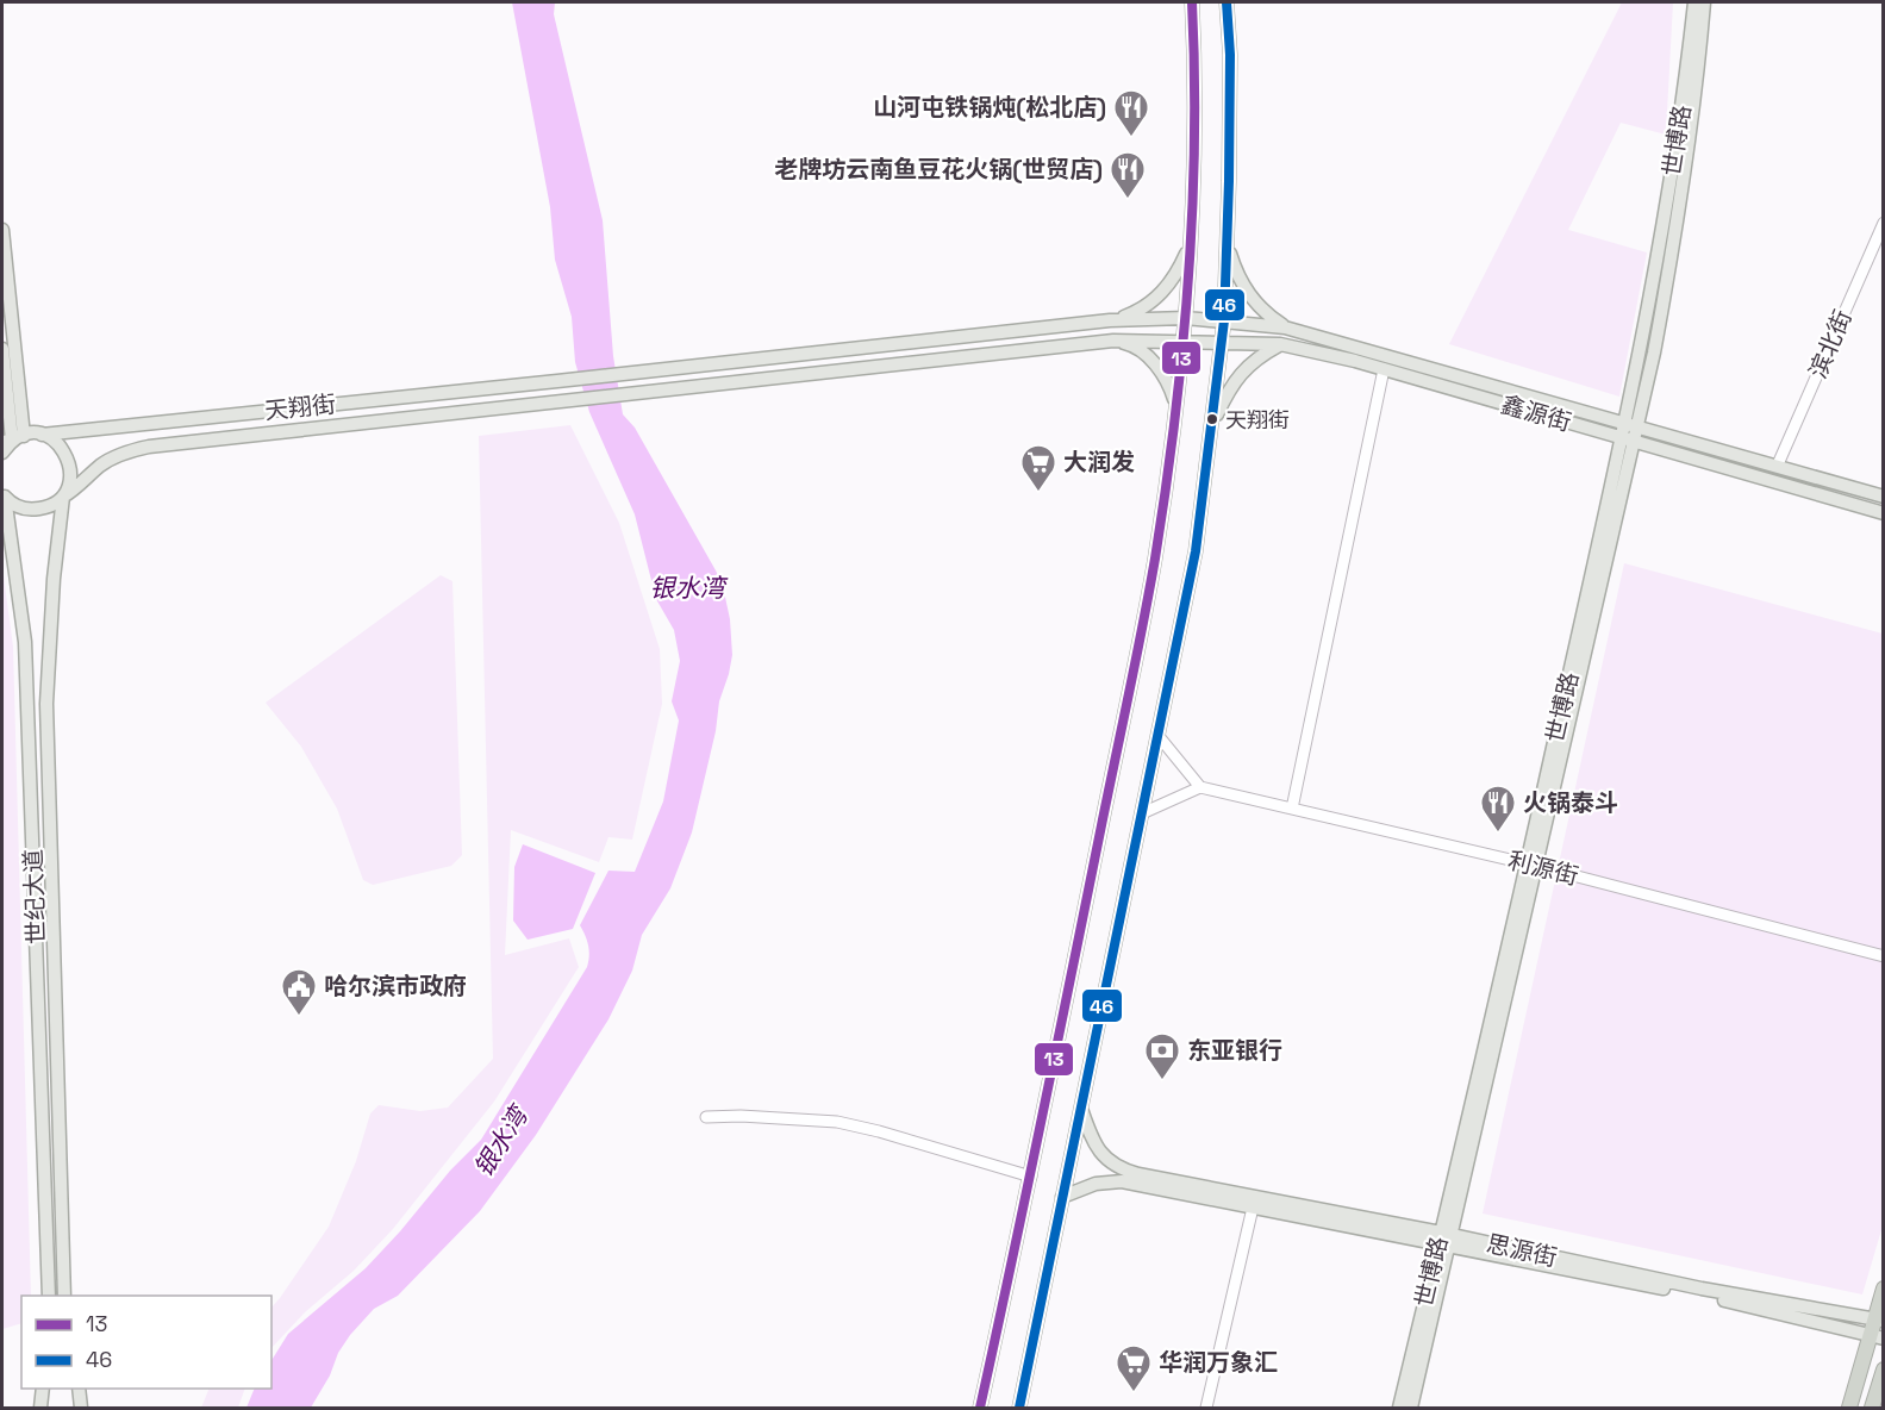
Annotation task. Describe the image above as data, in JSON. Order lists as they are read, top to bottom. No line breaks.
{"streets":{"main road":["世博路","天翔街","鑫源街","世纪大道","思源街"],"street":["滨北街","利源街"]},"crossings":[["世博路","鑫源街"],["世博路","利源街"],["世博路","思源街"],["滨北街","鑫源街"],["天翔街","世纪大道"]],"water":["银水湾"],"places":{"restaurant":["山河屯铁锅炖(松北店)","老牌坊云南鱼豆花火锅(世贸店)","火锅泰斗"],"other":["天翔街"],"supermarket":["大润发","华润万象汇"],"public building":["哈尔滨市政府"],"bank":["东亚银行"]},"lines":["transit line 13","transit line 46"],"legend":["13","46"]}
